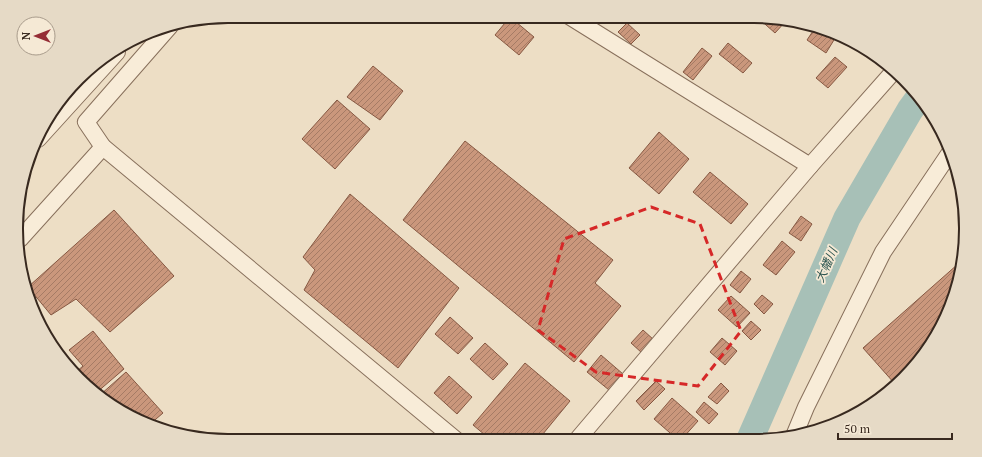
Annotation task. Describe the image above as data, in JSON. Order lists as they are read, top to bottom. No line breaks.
{"water":["大幡川"],"scale_bar":"50 m","north":"left"}
